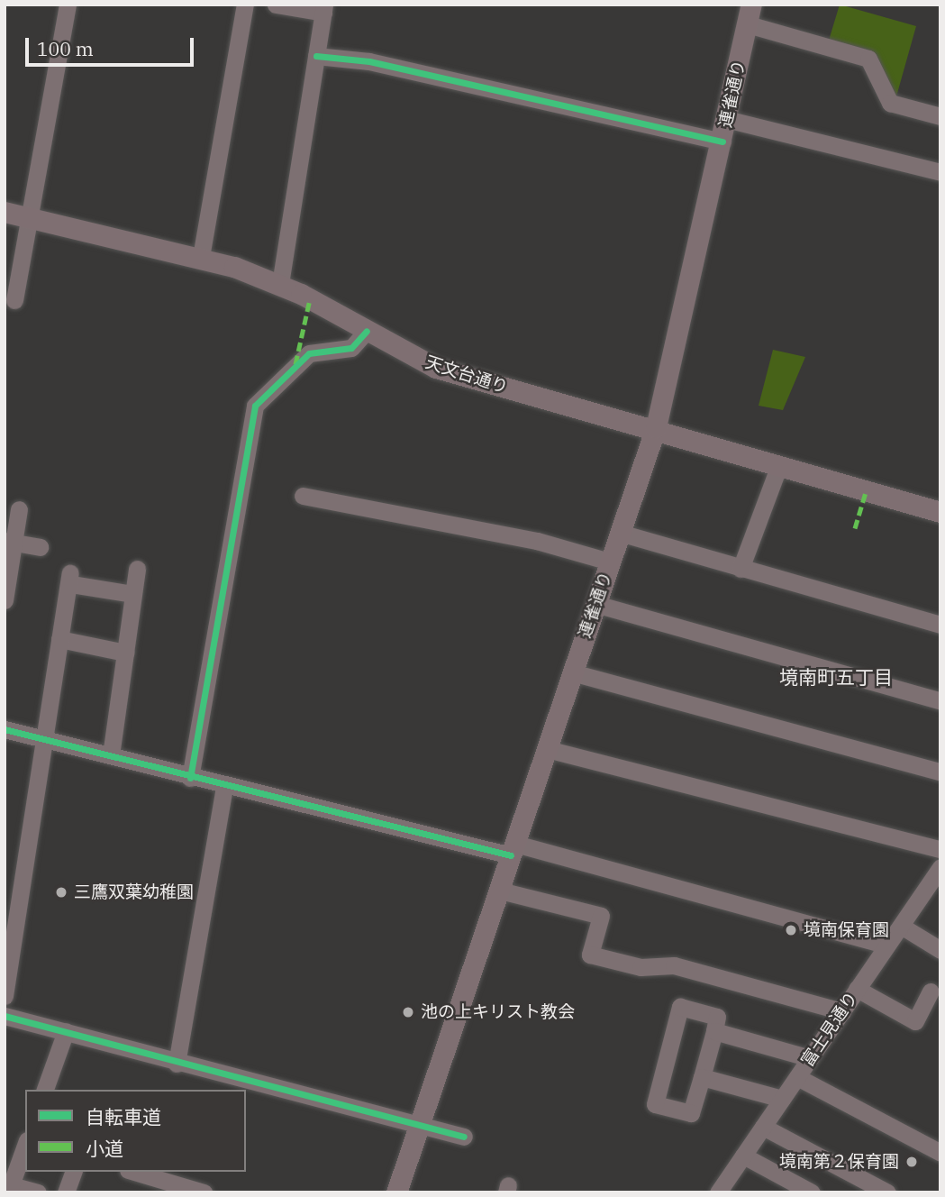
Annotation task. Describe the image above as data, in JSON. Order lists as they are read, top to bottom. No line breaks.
{"streets":{"main road":["連雀通り","天文台通り"],"street":["富士見通り"]},"crossings":[["連雀通り","天文台通り"]],"districts":["境南町五丁目"],"places":["三鷹双葉幼稚園","境南保育園","池の上キリスト教会","境南第２保育園"],"legend":["自転車道","小道"],"scale_bar":"100 m"}
